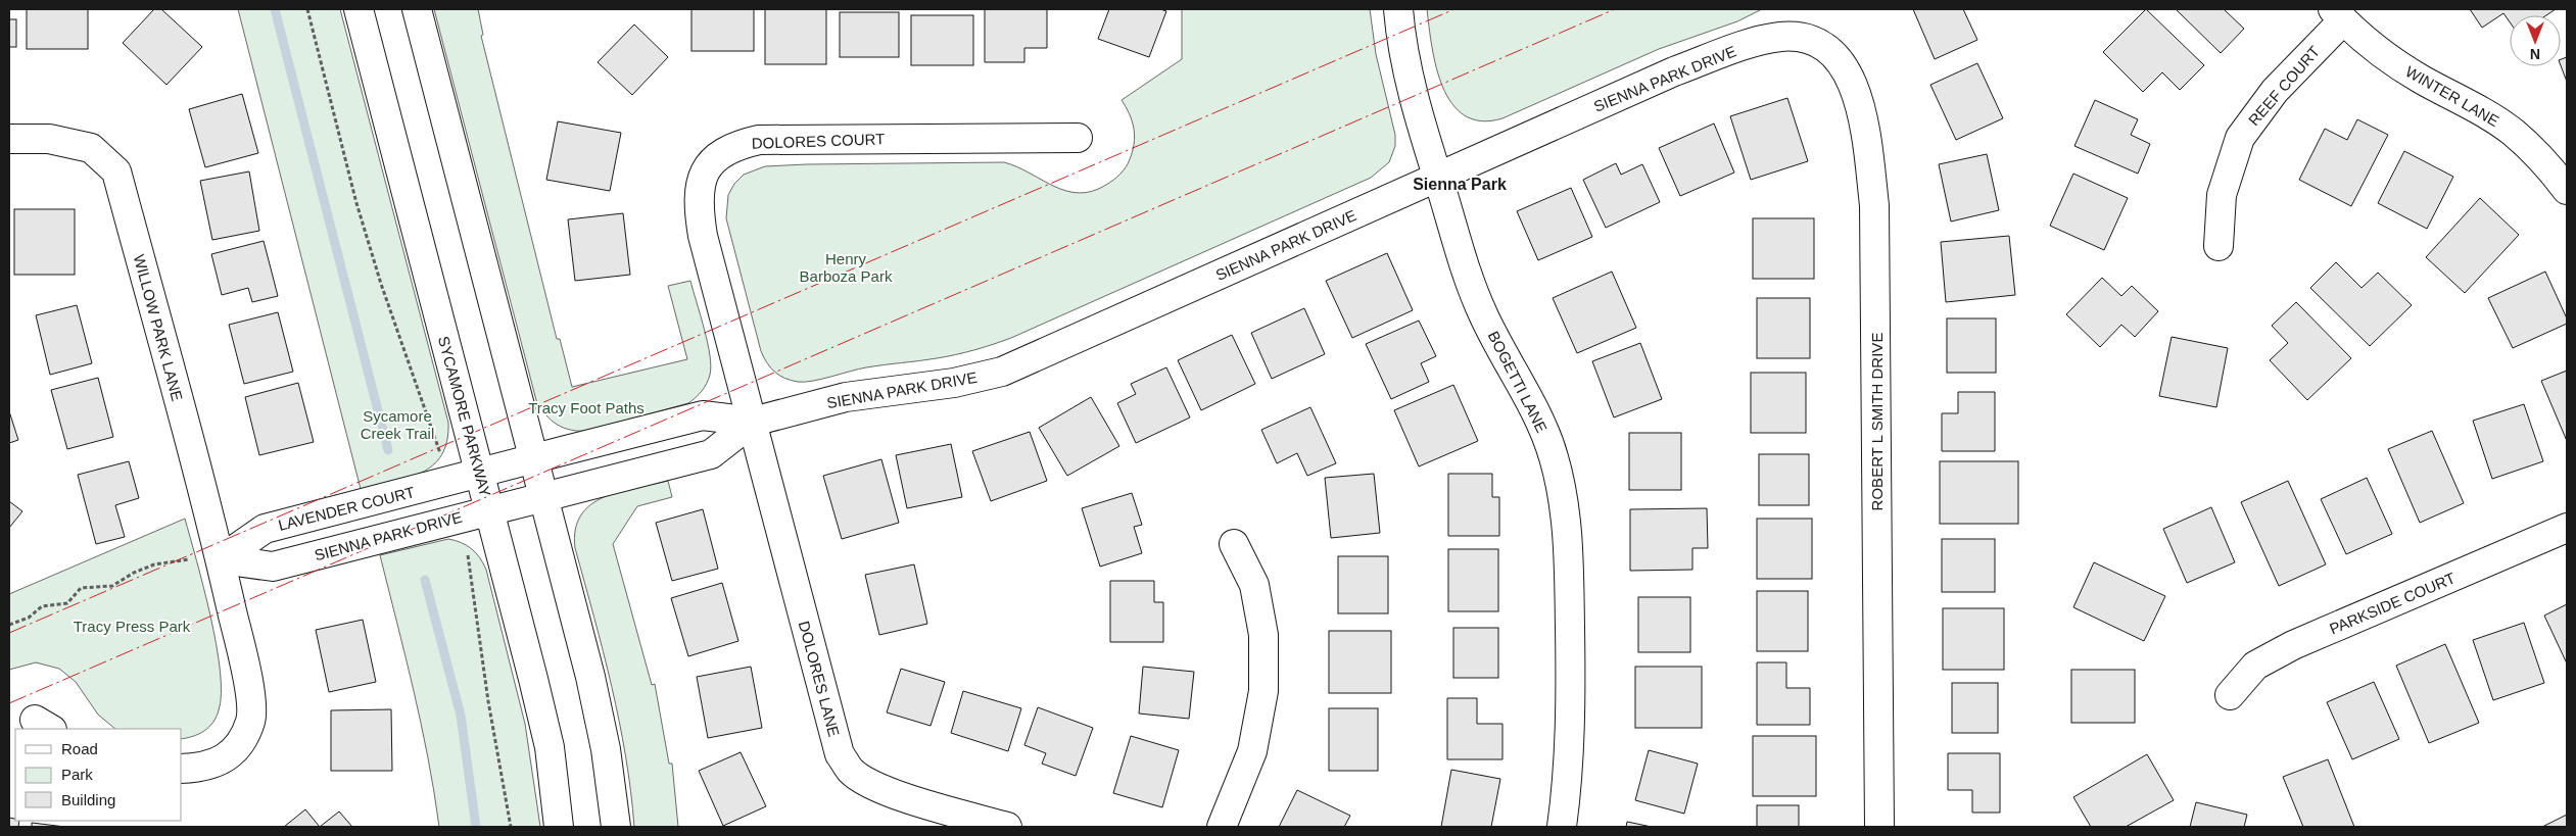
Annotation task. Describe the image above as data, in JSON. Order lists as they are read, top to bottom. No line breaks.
{"streets":{"street":["SIENNA PARK DRIVE","REEF COURT","WINTER LANE","DOLORES COURT","WILLOW PARK LANE","BOGETTI LANE","SYCAMORE PARKWAY","ROBERT L SMITH DRIVE","LAVENDER COURT","PARKSIDE COURT","DOLORES LANE"]},"crossings":[["SIENNA PARK DRIVE","DOLORES COURT"],["SIENNA PARK DRIVE","WILLOW PARK LANE"],["SIENNA PARK DRIVE","BOGETTI LANE"],["SIENNA PARK DRIVE","SYCAMORE PARKWAY"],["SIENNA PARK DRIVE","ROBERT L SMITH DRIVE"],["SIENNA PARK DRIVE","LAVENDER COURT"],["SIENNA PARK DRIVE","DOLORES LANE"],["REEF COURT","WINTER LANE"],["DOLORES COURT","DOLORES LANE"],["WILLOW PARK LANE","LAVENDER COURT"],["SYCAMORE PARKWAY","LAVENDER COURT"]],"districts":["Sienna Park"],"parks":["Henry Barboza Park","Tracy Foot Paths","Sycamore Creek Trail","Tracy Press Park"],"legend":["Road","Park","Building"],"north":"bottom"}
